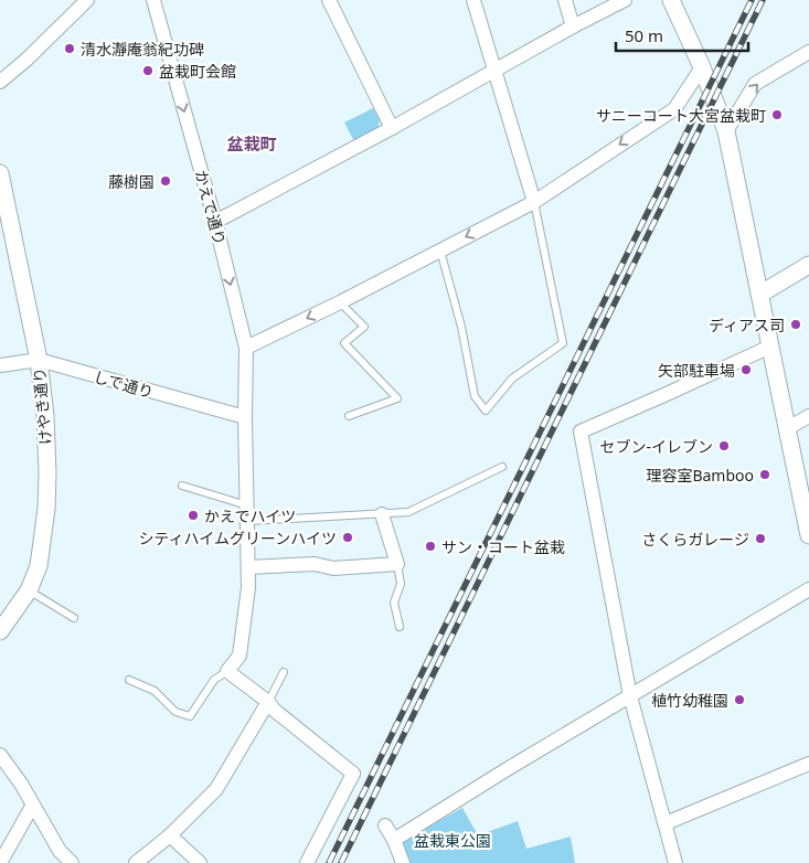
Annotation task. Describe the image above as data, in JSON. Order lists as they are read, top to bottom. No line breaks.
{"streets":{"street":["かえで通り","しで通り","けやき通り"]},"crossings":[["かえで通り","しで通り"],["しで通り","けやき通り"]],"one_way":["かえで通り"],"districts":["盆栽町"],"parks":["盆栽東公園"],"places":["清水瀞庵翁紀功碑","盆栽町会館","サニーコート大宮盆栽町","藤樹園","ディアス司","矢部駐車場","セブン-イレブン","理容室Bamboo","かえでハイツ","シティハイムグリーンハイツ","さくらガレージ","サン・コート盆栽","植竹幼稚園"],"scale_bar":"50 m"}
